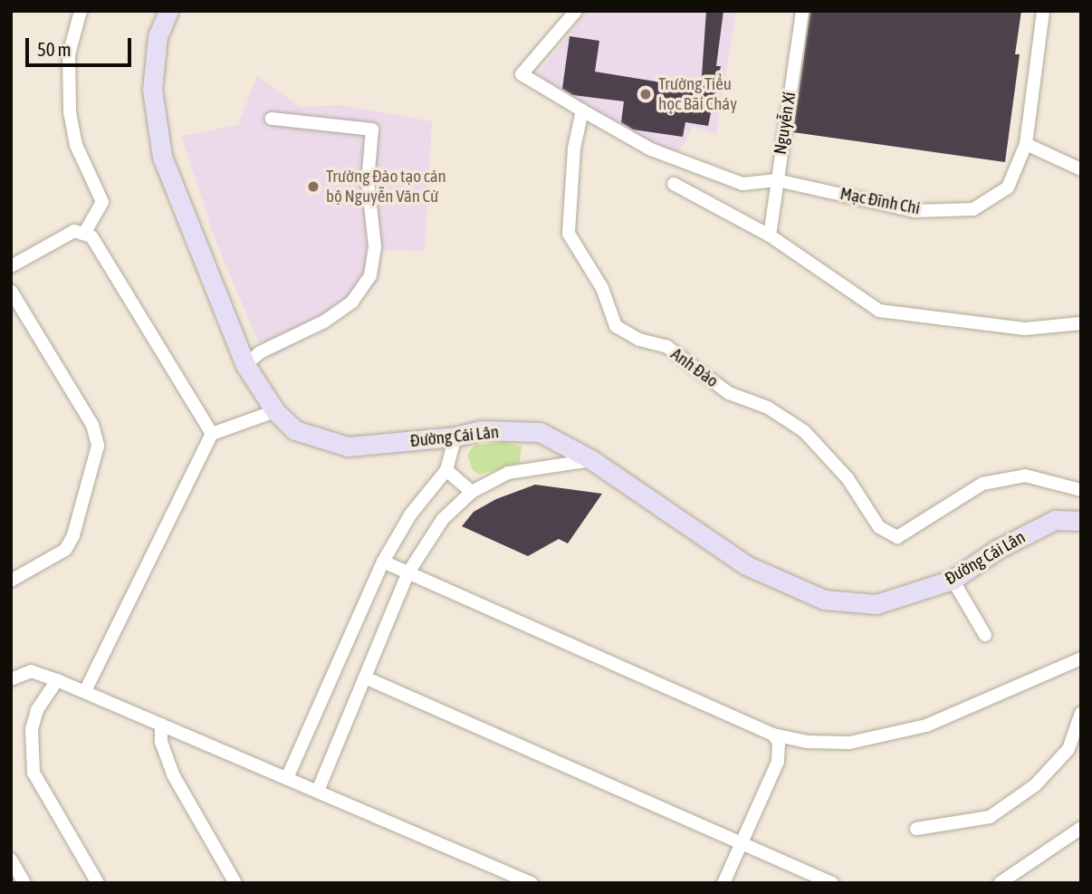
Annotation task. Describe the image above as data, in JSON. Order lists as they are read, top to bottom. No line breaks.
{"streets":{"main road":["Đường Cái Lân"],"street":["Nguyễn Xí","Mạc Đĩnh Chi","Anh Đào"]},"crossings":[["Nguyễn Xí","Mạc Đĩnh Chi"],["Mạc Đĩnh Chi","Anh Đào"]],"places":["Trường Tiểu học Bãi Cháy","Trường Đào tạo cán bộ Nguyễn Văn Cừ"],"scale_bar":"50 m"}
